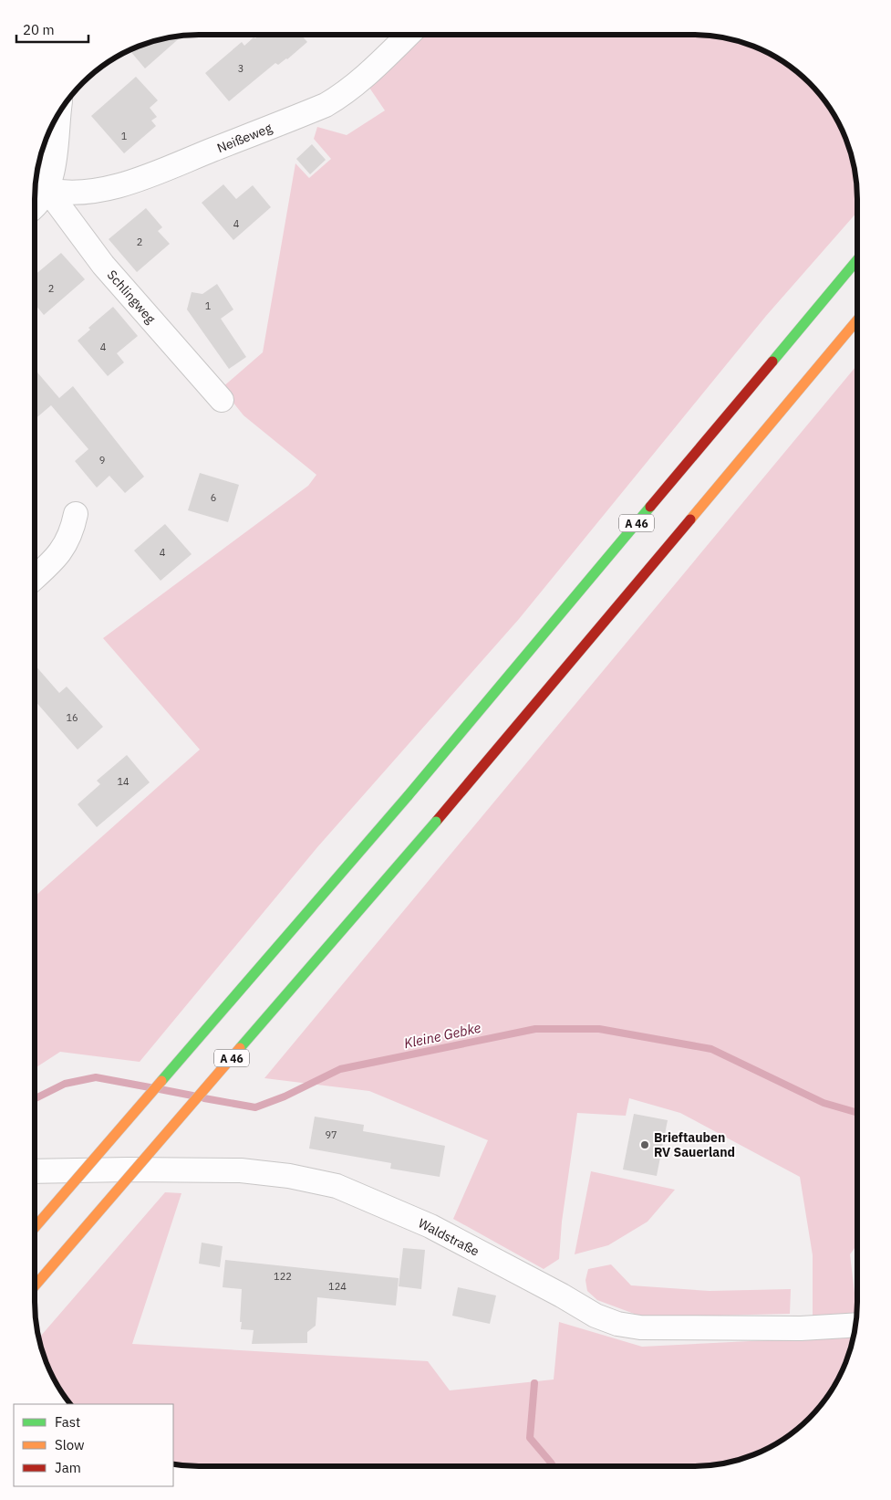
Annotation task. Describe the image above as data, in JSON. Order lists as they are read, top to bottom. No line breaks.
{"streets":{"highway":["A 46"],"street":["Neißeweg","Schlingweg","Waldstraße"]},"crossings":[["Neißeweg","Schlingweg"]],"water":["Kleine Gebke"],"places":["Brieftauben RV Sauerland"],"house_numbers":["3","1","4","2","2","1","4","9","6","4","16","14","97","122","124"],"legend":["Fast","Slow","Jam"],"scale_bar":"20 m"}
